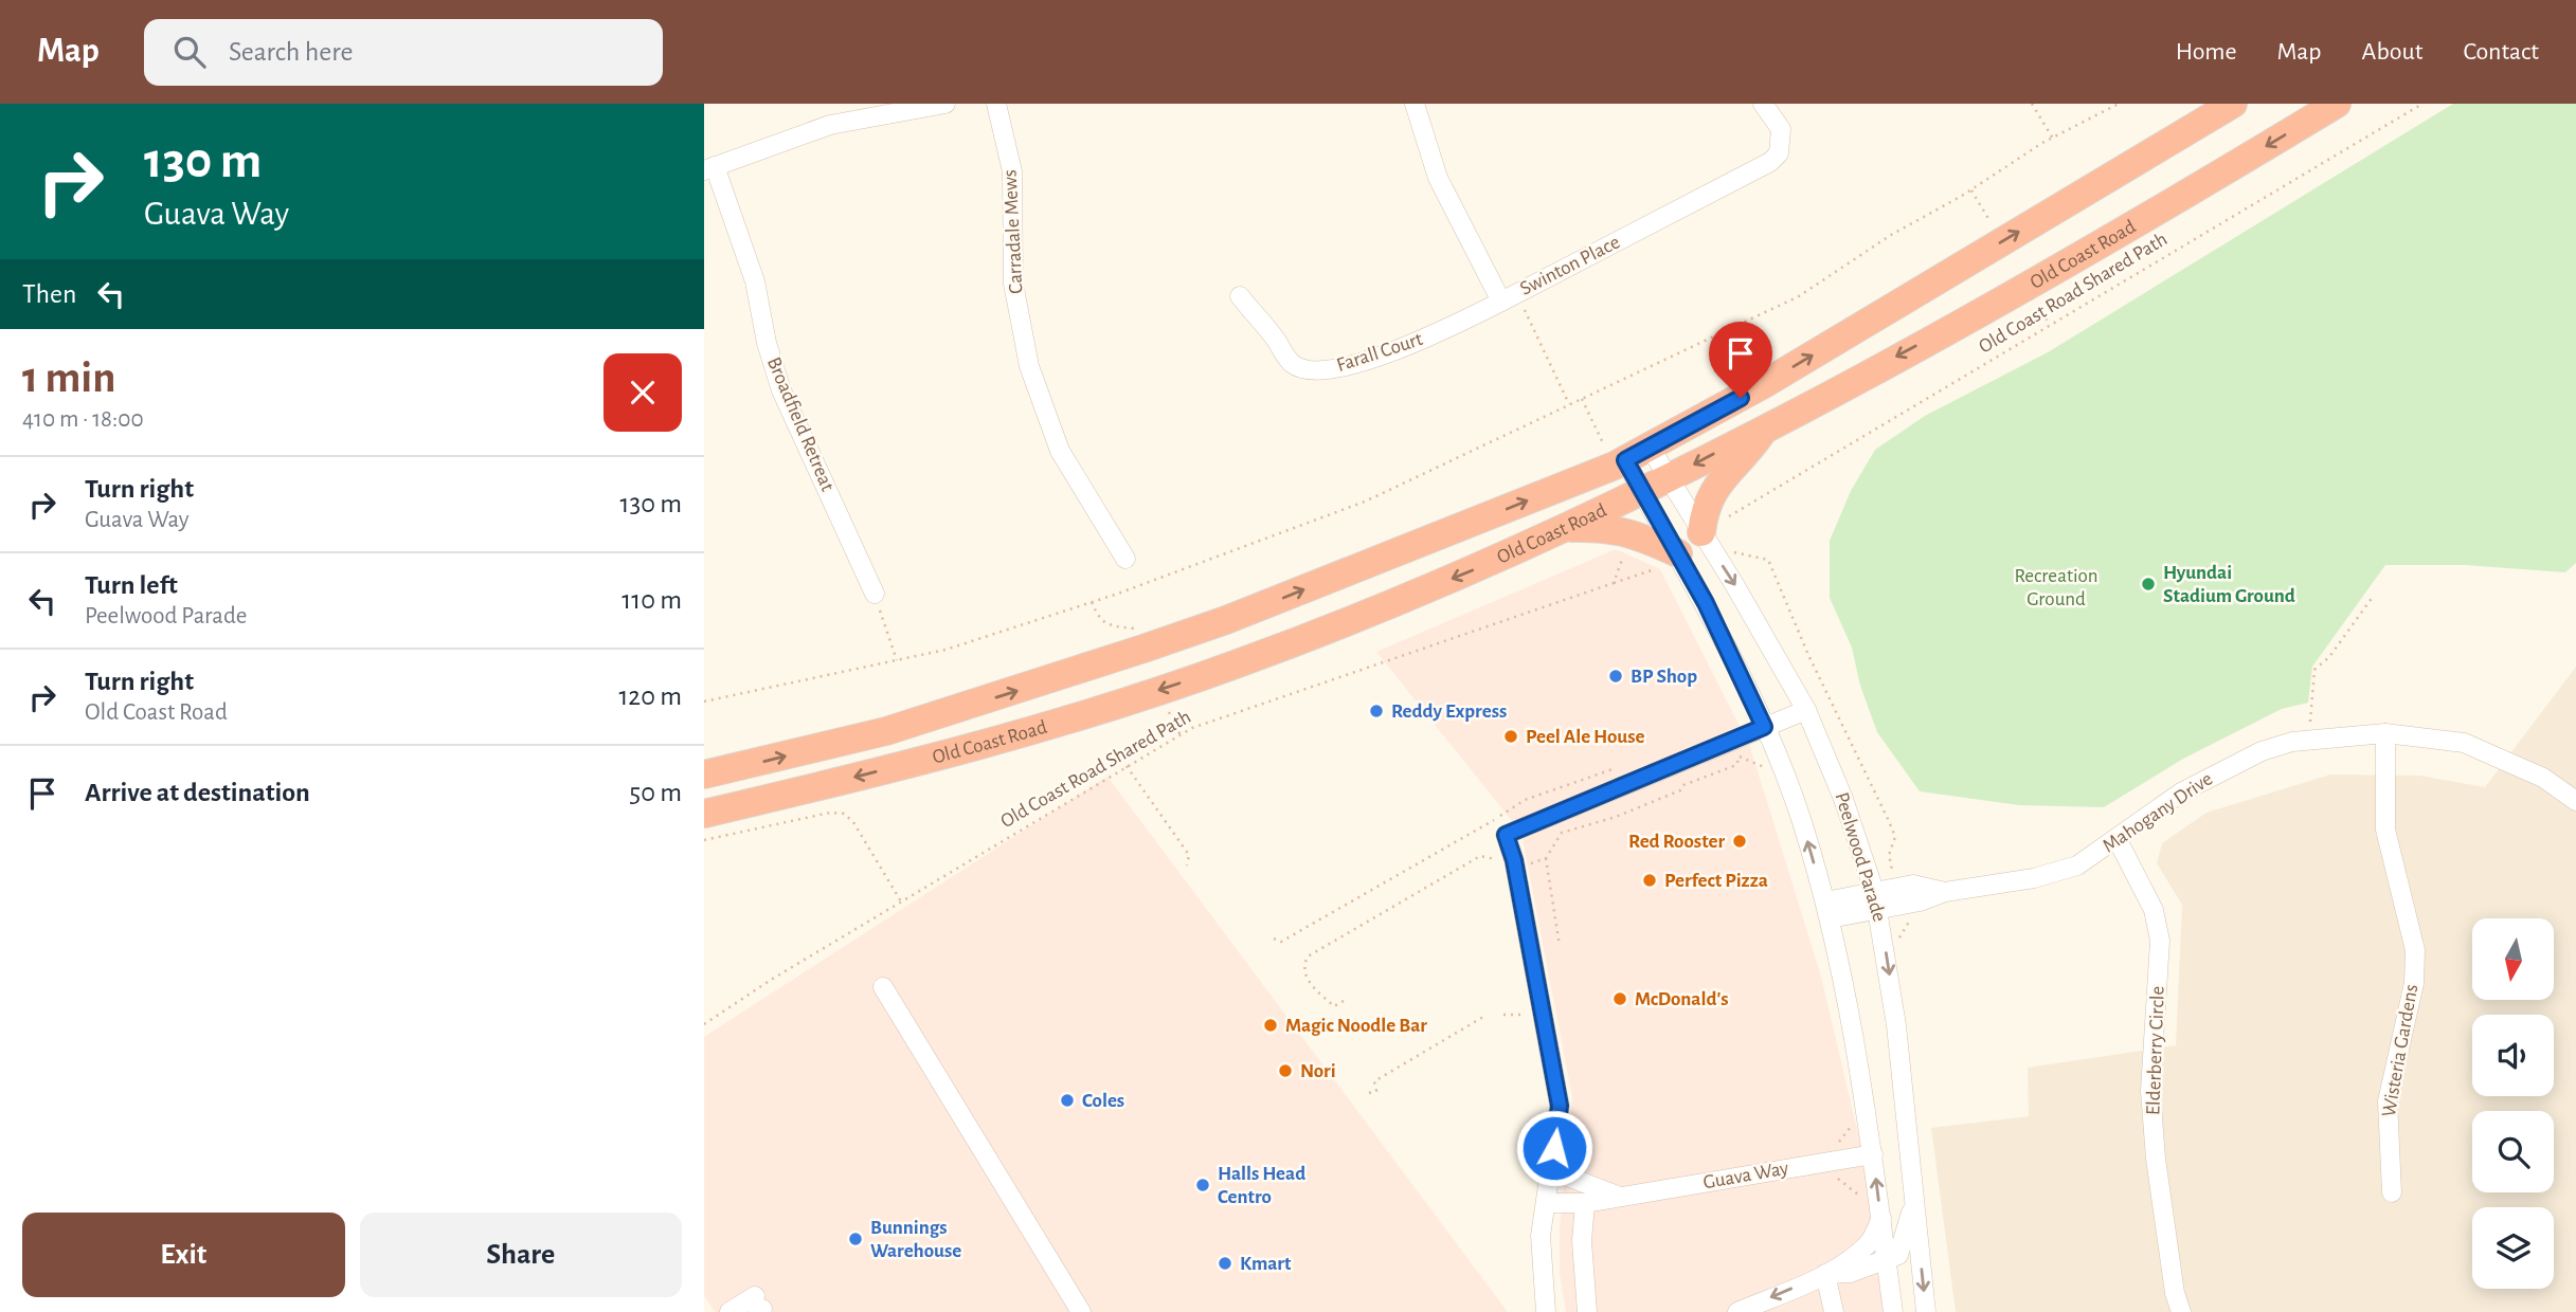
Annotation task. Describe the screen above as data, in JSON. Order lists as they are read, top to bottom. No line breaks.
{"streets":{"highway":["Old Coast Road"],"street":["Carradale Mews","Swinton Place","Farall Court","Broadfield Retreat","Mahogany Drive","Peelwood Parade","Elderberry Circle","Wisteria Gardens","Guava Way"],"path":["Old Coast Road Shared Path"]},"crossings":[["Old Coast Road","Peelwood Parade"],["Swinton Place","Farall Court"],["Mahogany Drive","Peelwood Parade"],["Mahogany Drive","Elderberry Circle"],["Mahogany Drive","Wisteria Gardens"]],"parks":["Recreation Ground"],"places":["Hyundai Stadium Ground","BP Shop","Reddy Express","Peel Ale House","Red Rooster","Perfect Pizza","McDonald's","Magic Noodle Bar","Nori","Coles","Halls Head Centro","Bunnings Warehouse","Kmart"],"north":"bottom","page":{"header":"Map","search":"Search here","nav":["Home","Map","About","Contact"],"turn":["130 m","Guava Way"],"then":"Then","heading":["1 min","410 m · 18:00"],"list":[{"name":"Turn right","note":"Guava Way","value":"130 m"},{"name":"Turn left","note":"Peelwood Parade","value":"110 m"},{"name":"Turn right","note":"Old Coast Road","value":"120 m"},{"name":"Arrive at destination","value":"50 m"}],"buttons":["Exit","Share"]}}
